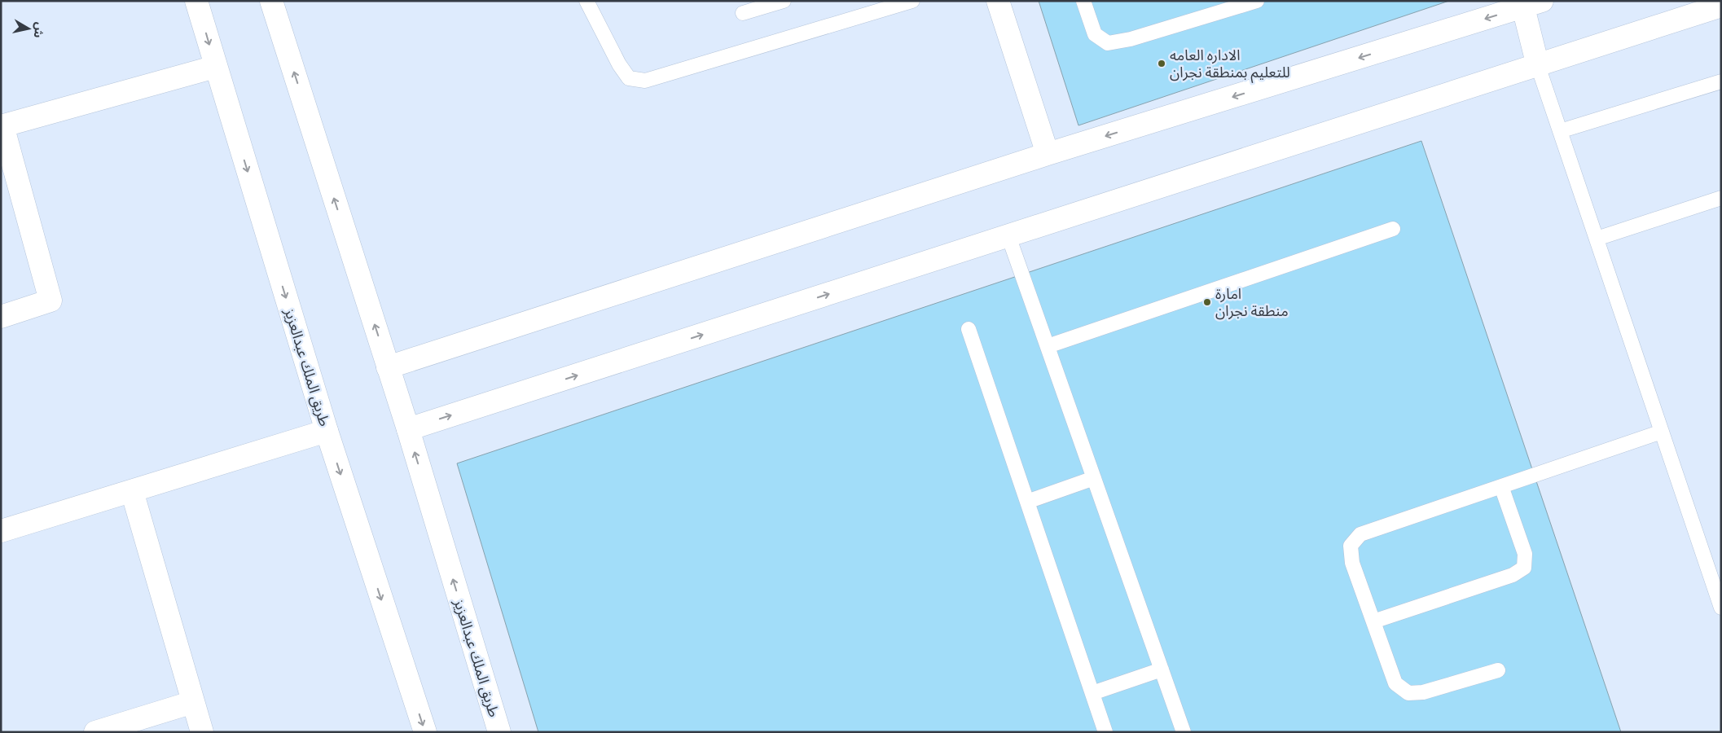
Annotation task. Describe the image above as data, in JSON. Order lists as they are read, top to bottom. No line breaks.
{"streets":{"street":["طريق الملك عبدالعزيز"]},"places":["الاداره العامه للتعليم بمنطقة نجران","امارة منطقة نجران"],"north":"right"}
